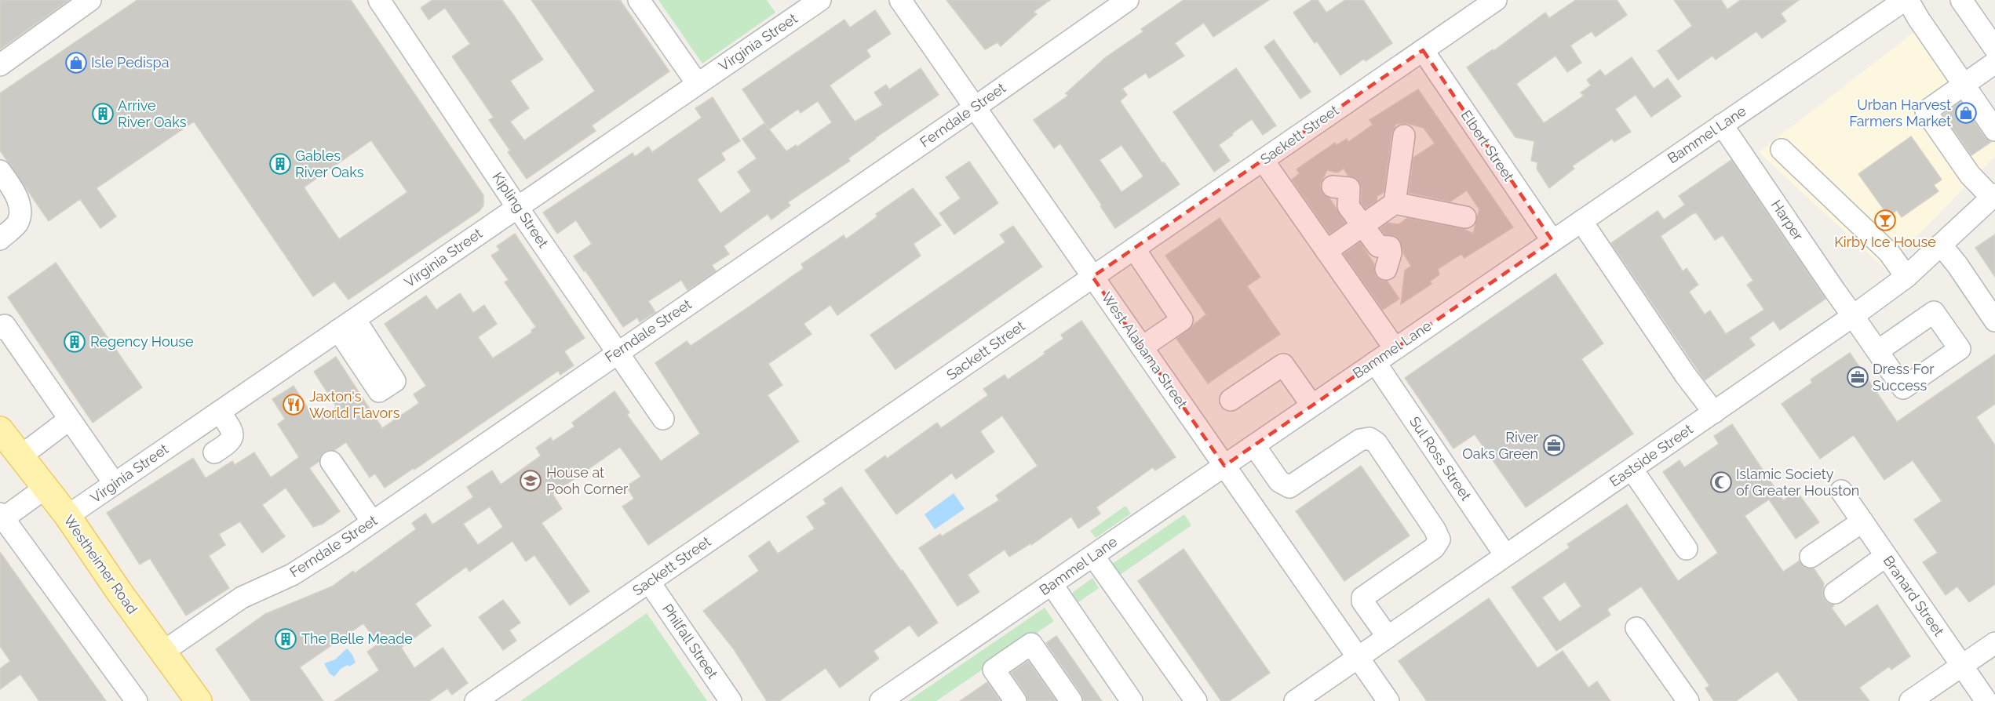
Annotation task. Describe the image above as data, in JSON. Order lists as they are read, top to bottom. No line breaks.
{"streets":{"main road":["Westheimer Road"],"street":["Virginia Street","Ferndale Street","Sackett Street","Bammel Lane","Elbert Street","Kipling Street","Harper","West Alabama Street","Eastside Street","Sul Ross Street","Branard Street","Philfall Street"]},"crossings":[["Virginia Street","Kipling Street"],["Virginia Street","Westheimer Road"],["Ferndale Street","Kipling Street"],["Ferndale Street","West Alabama Street"],["Ferndale Street","Westheimer Road"],["Sackett Street","Elbert Street"],["Sackett Street","West Alabama Street"],["Sackett Street","Philfall Street"],["Bammel Lane","Elbert Street"],["Bammel Lane","Harper"],["Bammel Lane","West Alabama Street"],["Bammel Lane","Sul Ross Street"],["Harper","Eastside Street"],["West Alabama Street","Eastside Street"],["Eastside Street","Sul Ross Street"]],"places":{"shop":["Isle Pedispa","Urban Harvest Farmers Market"],"building":["Arrive River Oaks","Gables River Oaks","Regency House","The Belle Meade"],"bar":["Kirby Ice House"],"office":["Dress For Success","River Oaks Green"],"restaurant":["Jaxton's World Flavors"],"school or university":["House at Pooh Corner"],"mosque":["Islamic Society of Greater Houston"]}}
